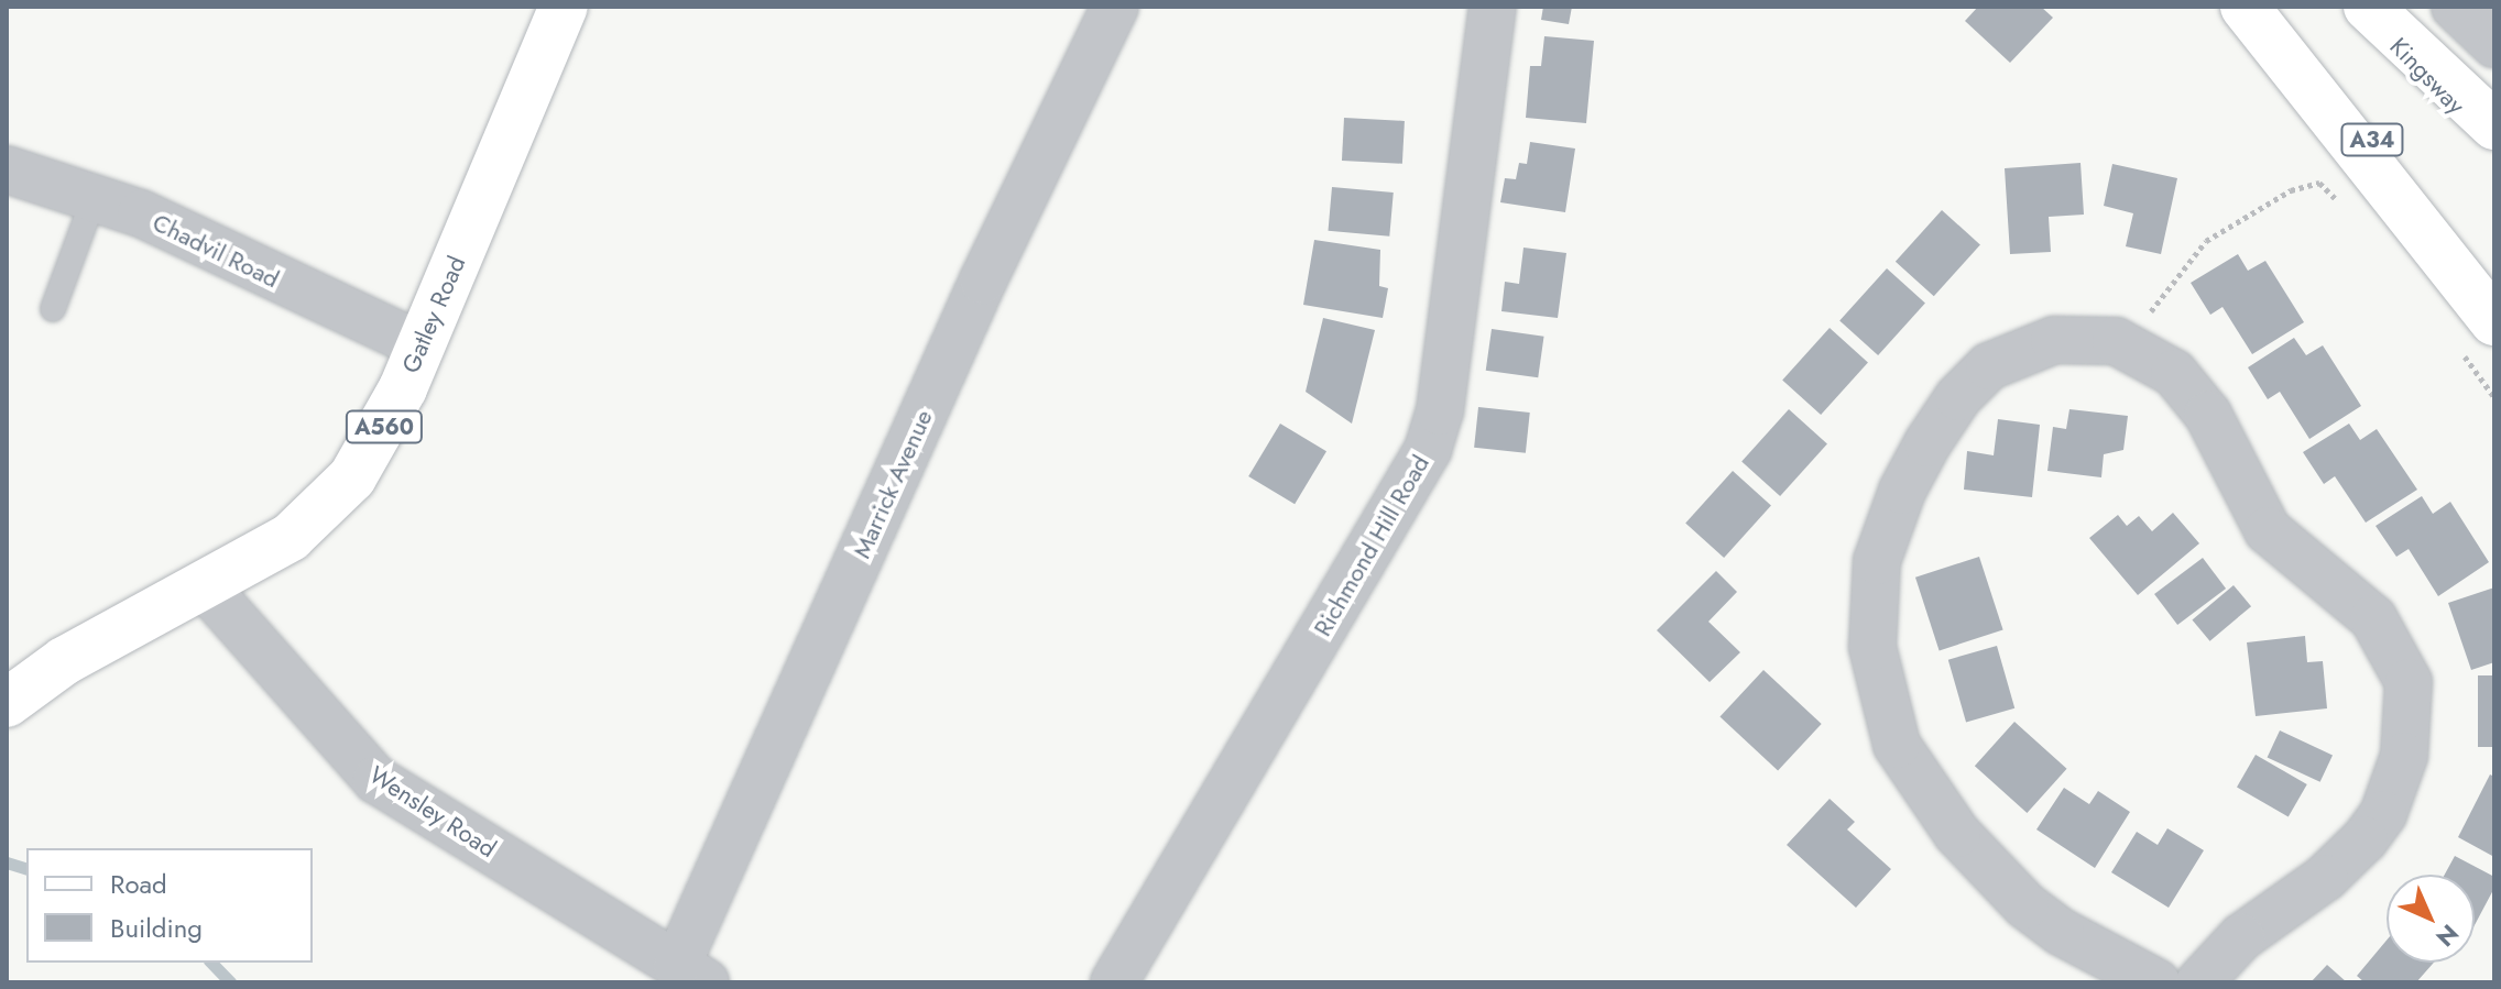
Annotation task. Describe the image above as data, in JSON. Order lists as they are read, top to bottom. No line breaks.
{"streets":{"main road":["Kingsway","A34","Gatley Road","A560"],"street":["Chadvil Road","Marrick Avenue","Richmond Hill Road","Wensley Road"]},"crossings":[["Chadvil Road","Gatley Road"],["Gatley Road","Wensley Road"],["Marrick Avenue","Wensley Road"]],"legend":["Road","Building"],"north":"bottom right"}
